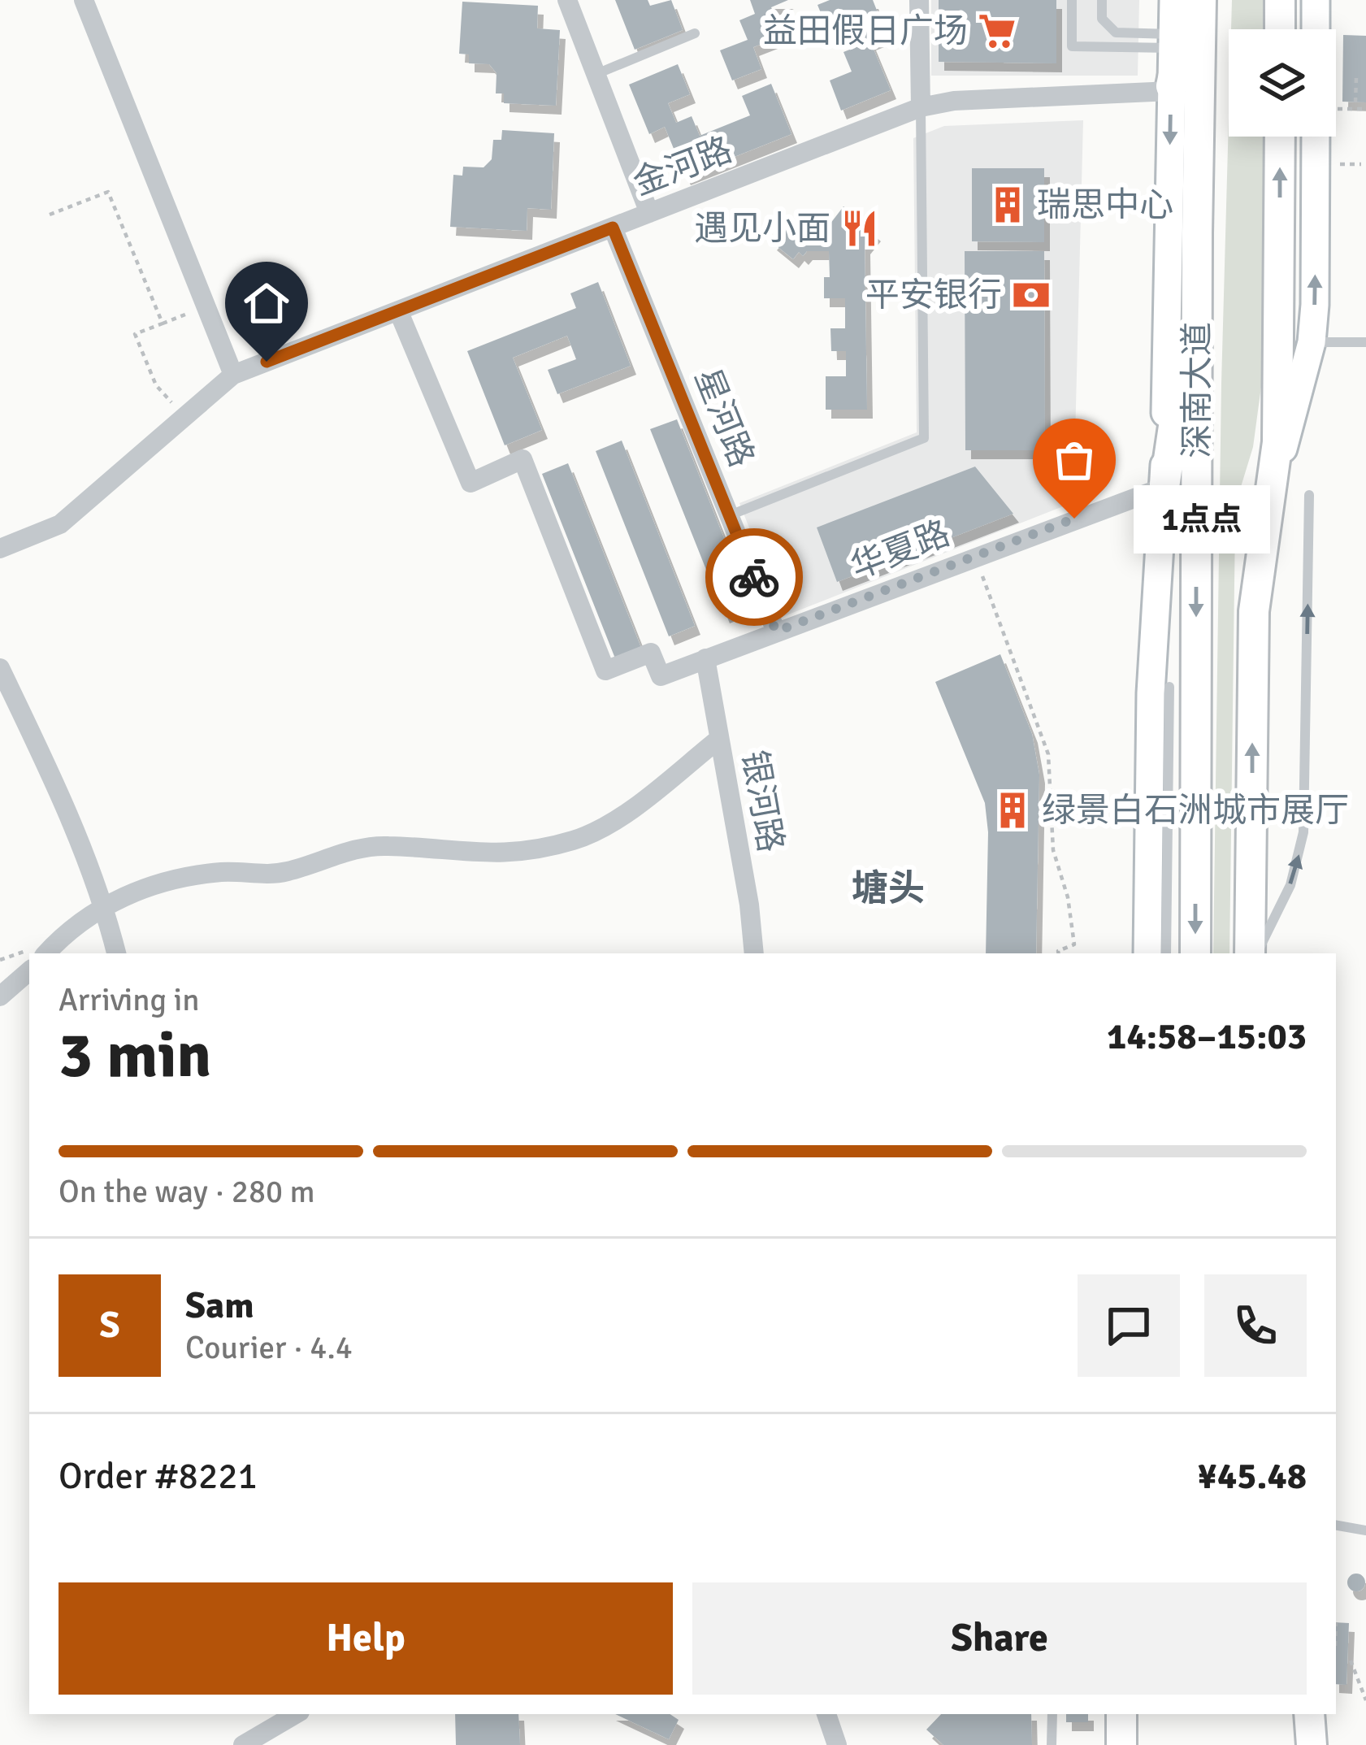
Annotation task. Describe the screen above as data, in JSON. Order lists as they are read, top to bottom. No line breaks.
{"streets":{"main road":["深南大道"],"street":["金河路","星河路","华夏路","银河路"]},"crossings":[["金河路","星河路"],["金河路","华夏路"],["星河路","华夏路"],["华夏路","银河路"]],"districts":["塘头"],"places":{"supermarket":["益田假日广场"],"building":["瑞思中心","绿景白石洲城市展厅"],"restaurant":["遇见小面"],"bank":["平安银行"],"other":["1点点"]},"page":{"bubble":"1点点","heading":["3 min","Arriving in","14:58–15:03"],"panel":["Sam","Courier · 4.4","Order #8221","¥45.48"],"bar":"On the way · 280 m","round":"S","buttons":["Help","Share"]}}
